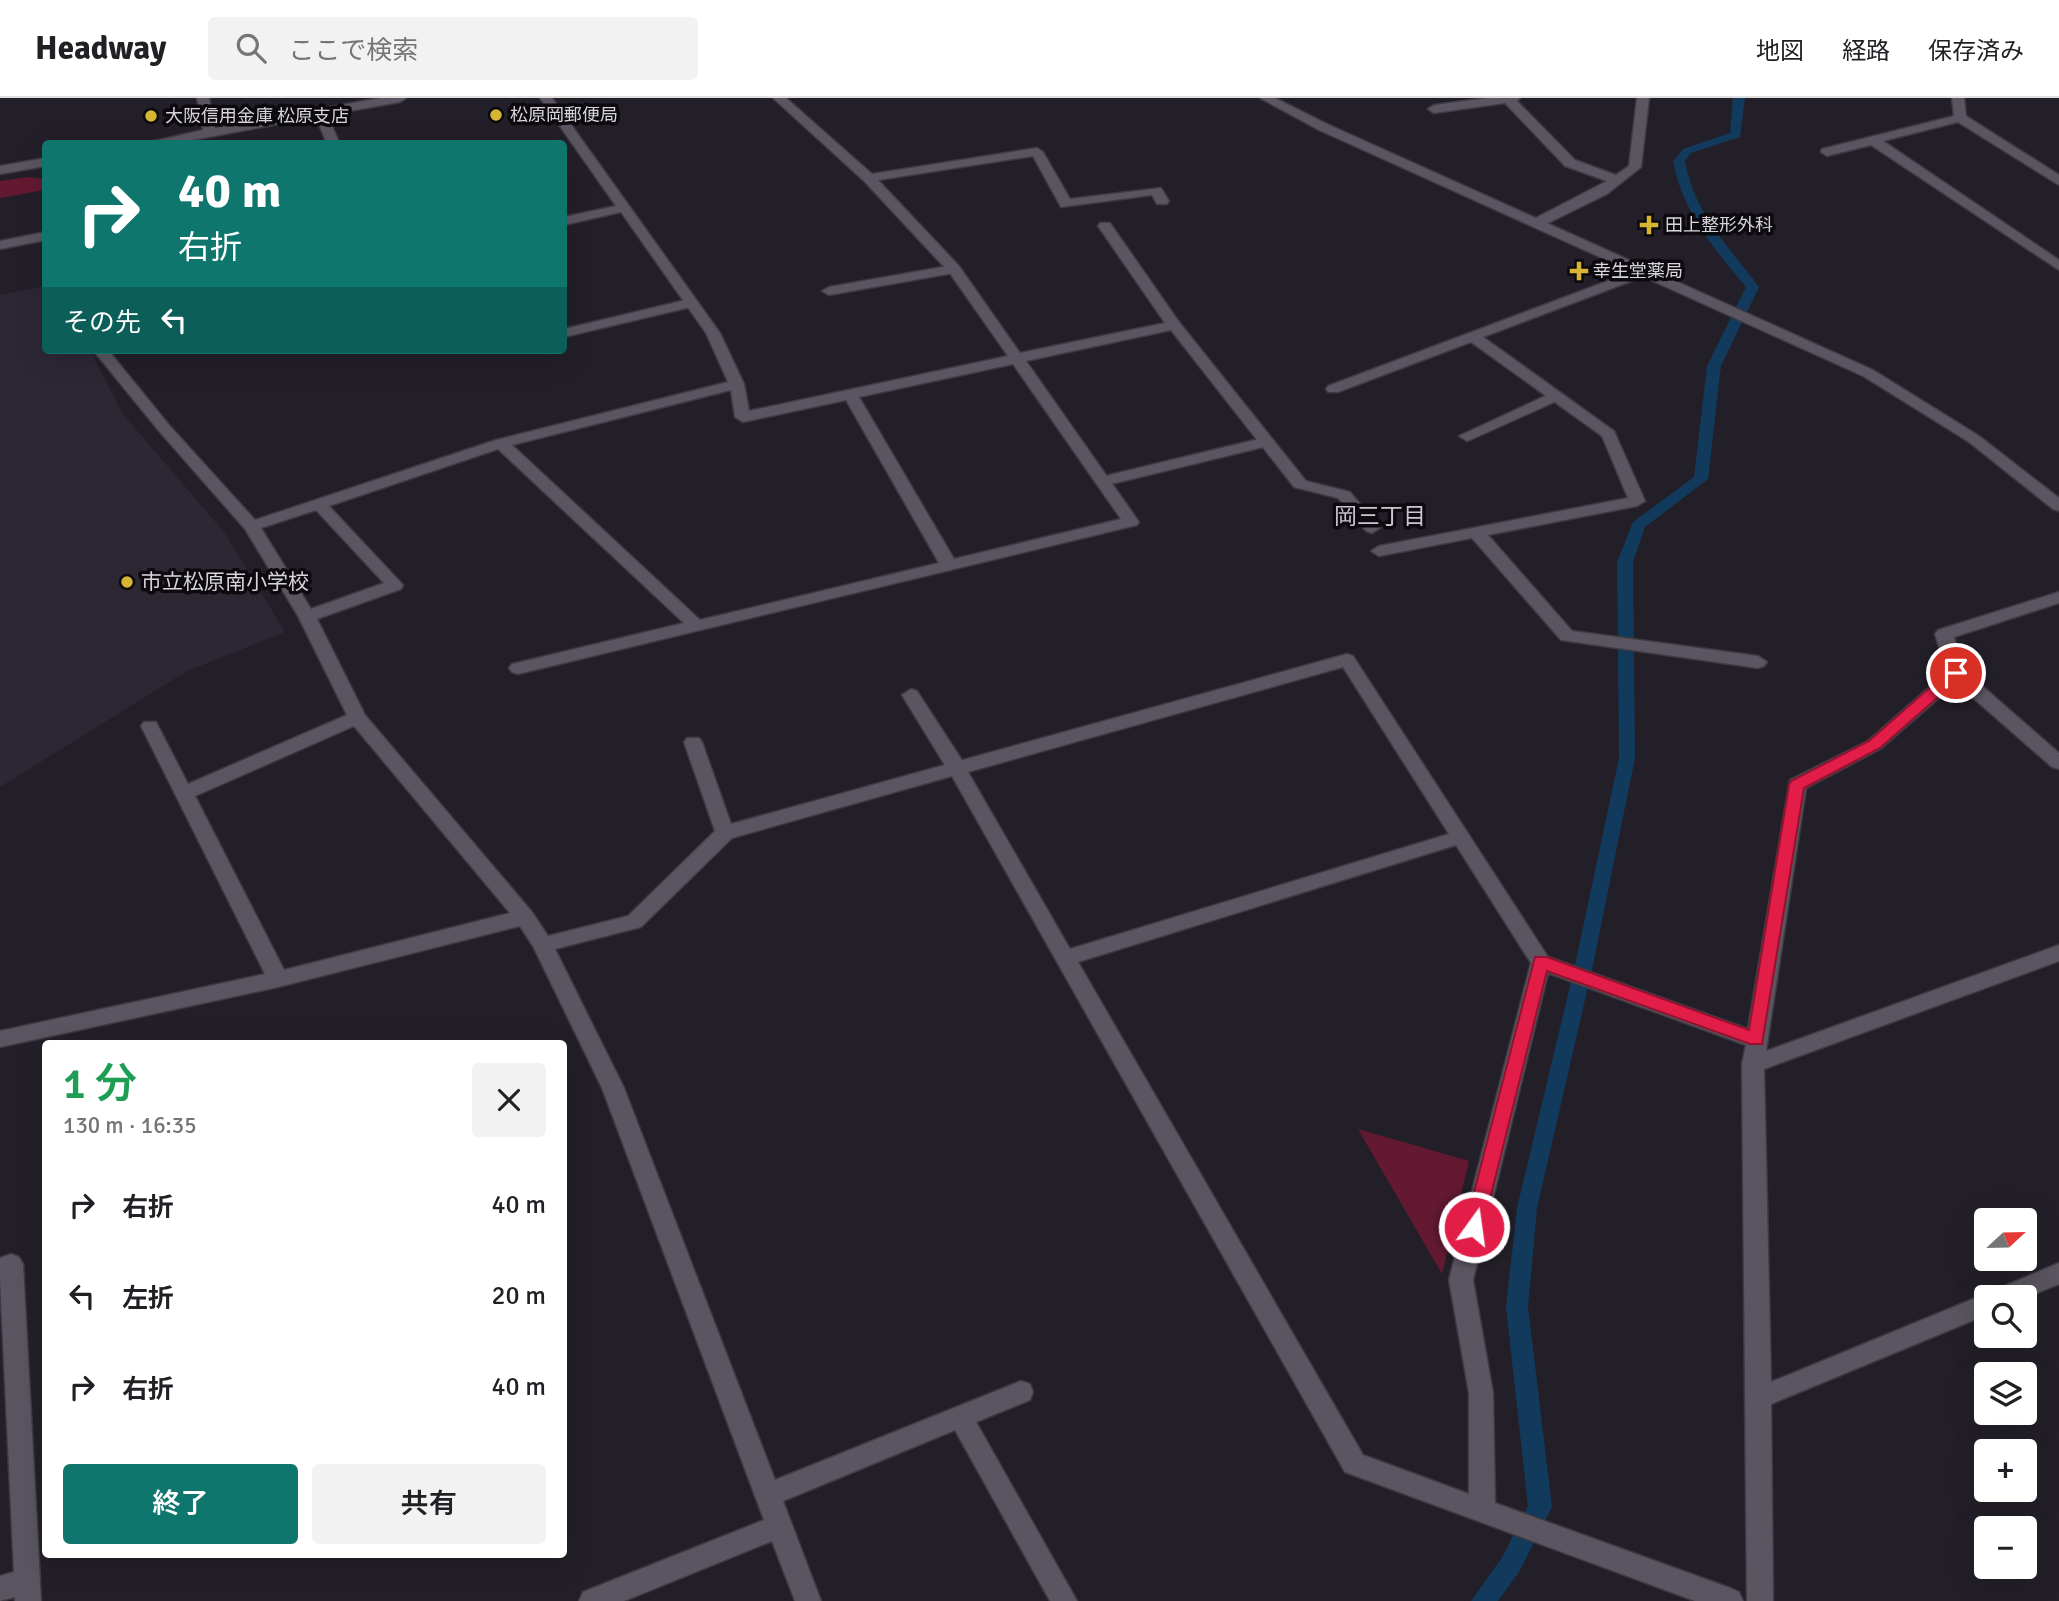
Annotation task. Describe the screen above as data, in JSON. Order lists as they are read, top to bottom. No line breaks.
{"districts":["岡三丁目"],"places":{"other":["松原岡郵便局","大阪信用金庫 松原支店","市立松原南小学校"],"health":["田上整形外科","幸生堂薬局"]},"north":"right","page":{"header":"Headway","search":"ここで検索","nav":["地図","経路","保存済み"],"turn":["40 m","右折"],"then":"その先","heading":["1 分","130 m · 16:35"],"list":[{"name":"右折","value":"40 m"},{"name":"左折","value":"20 m"},{"name":"右折","value":"40 m"}],"map_buttons":["+","−"],"buttons":["終了","共有"]}}
